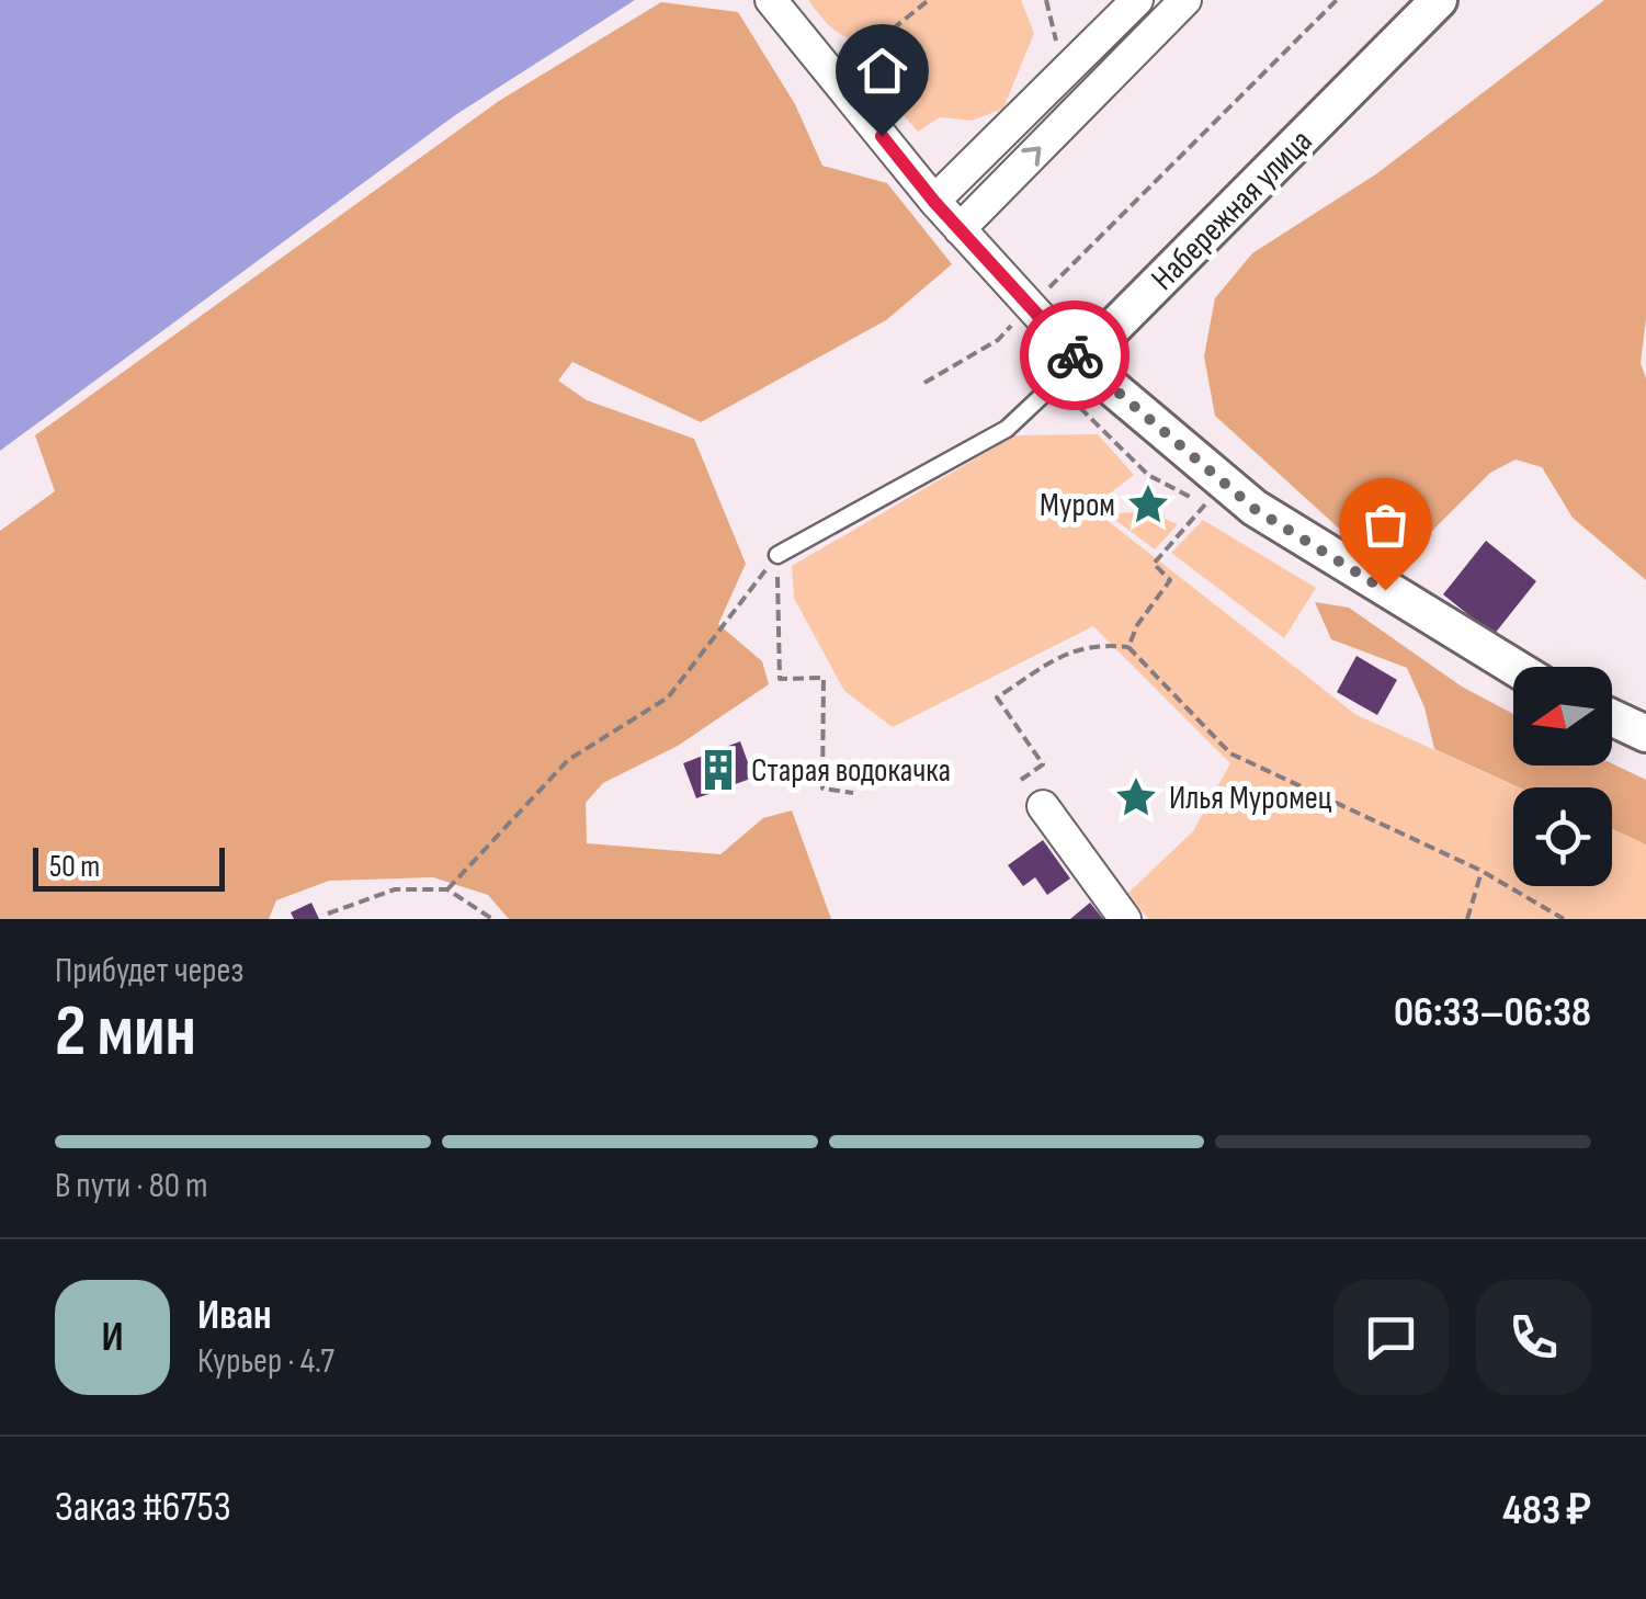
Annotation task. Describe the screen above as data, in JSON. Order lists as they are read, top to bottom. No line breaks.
{"streets":{"street":["Набережная улица"]},"places":{"place":["Муром","Илья Муромец"],"building":["Старая водокачка"]},"scale_bar":"50 m","north":"left","page":{"scale":"50 m","heading":["2 мин","Прибудет через","06:33–06:38"],"panel":["Иван","Курьер · 4.7","Заказ #6753","483 ₽"],"bar":"В пути · 80 m","round":"И"}}
